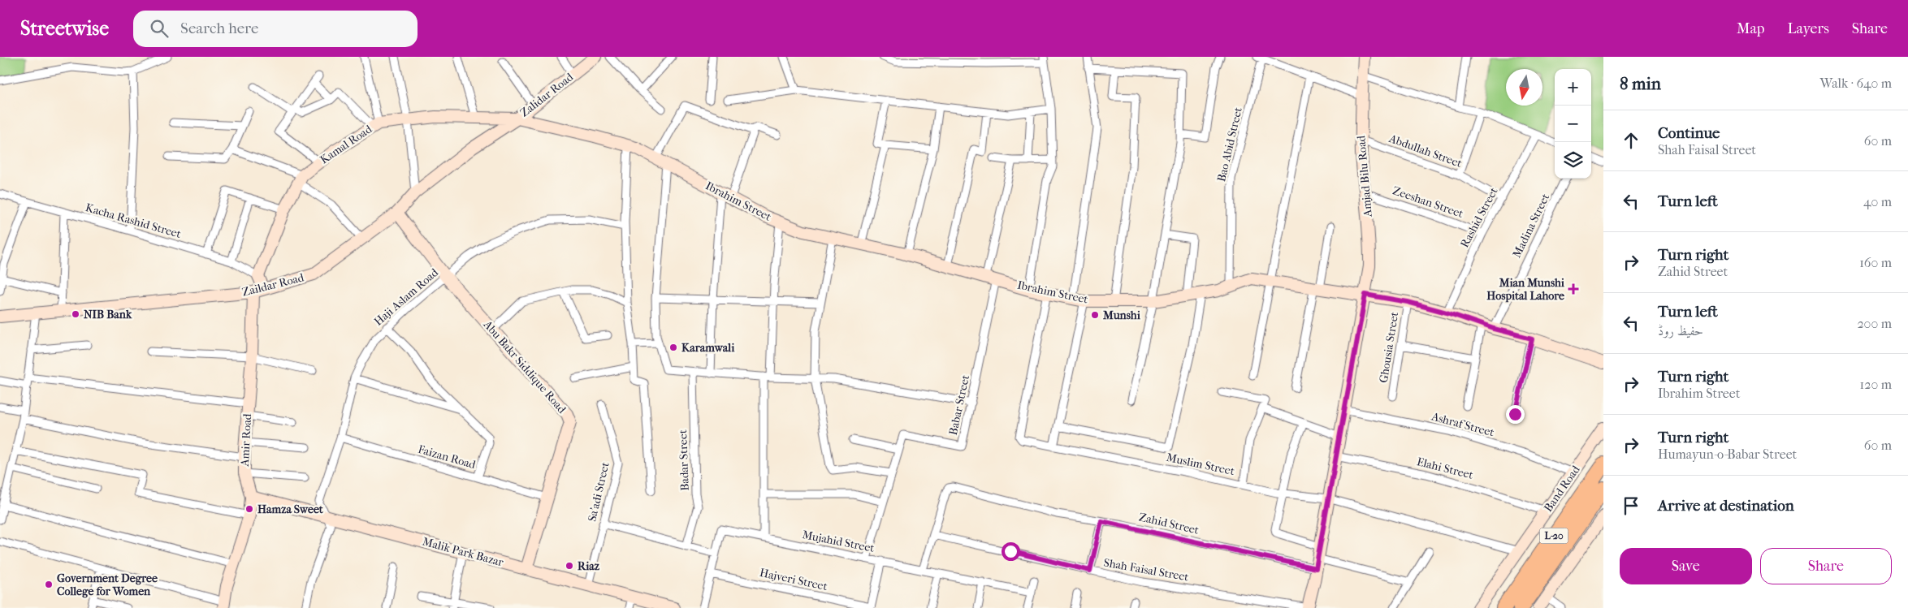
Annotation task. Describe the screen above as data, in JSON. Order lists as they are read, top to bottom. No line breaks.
{"streets":{"highway":["L-20"],"main road":["Zalidar Road","Kamal Road","Amjad Bilu Road","Ibrahim Street","Zaildar Road","Abu Bakr Siddique Road","Amir Road","Band Road","Malik Park Bazar"],"street":["Bao Abid Street","Abdullah Street","Zeeshan Street","Rashid Street","Kacha Rashid Street","Madina Street","Haji Aslam Road","Ghousia Street","Babar Street","Ashraf Street","Faizan Road","Badar Street","Muslim Street","Elahi Street","Sa'adi Street","Zahid Street","Mujahid Street","Shah Faisal Street","Hajveri Street"]},"crossings":[["Zalidar Road","Kamal Road"],["Zalidar Road","Ibrahim Street"],["Zalidar Road","Zaildar Road"],["Kamal Road","Ibrahim Street"],["Kamal Road","Kacha Rashid Street"],["Kamal Road","Zaildar Road"],["Bao Abid Street","Ibrahim Street"],["Abdullah Street","Amjad Bilu Road"],["Abdullah Street","Rashid Street"],["Amjad Bilu Road","Ibrahim Street"],["Amjad Bilu Road","Zeeshan Street"],["Amjad Bilu Road","Ashraf Street"],["Amjad Bilu Road","Muslim Street"],["Amjad Bilu Road","Elahi Street"],["Amjad Bilu Road","Zahid Street"],["Amjad Bilu Road","Shah Faisal Street"],["Ibrahim Street","Rashid Street"],["Ibrahim Street","Madina Street"],["Ibrahim Street","Zaildar Road"],["Ibrahim Street","Ghousia Street"],["Ibrahim Street","Babar Street"],["Ibrahim Street","Muslim Street"],["Zeeshan Street","Rashid Street"],["Zaildar Road","Abu Bakr Siddique Road"],["Zaildar Road","Amir Road"],["Haji Aslam Road","Abu Bakr Siddique Road"],["Haji Aslam Road","Faizan Road"],["Haji Aslam Road","Malik Park Bazar"],["Abu Bakr Siddique Road","Faizan Road"],["Abu Bakr Siddique Road","Malik Park Bazar"],["Babar Street","Mujahid Street"],["Ashraf Street","Band Road"],["Amir Road","Malik Park Bazar"],["Muslim Street","Band Road"],["Elahi Street","Band Road"],["Sa'adi Street","Malik Park Bazar"],["Zahid Street","Shah Faisal Street"],["Mujahid Street","Hajveri Street"]],"places":{"health":["Mian Munshi Hospital Lahore"],"other":["NIB Bank","Munshi","Karamwali","Hamza Sweet","Riaz","Government Degree College for Women"]},"north":"bottom","page":{"header":"Streetwise","search":"Search here","nav":["Map","Layers","Share"],"heading":["8 min","Walk · 640 m"],"map_buttons":["+","−"],"list":[["Continue","Shah Faisal Street","60 m"],["Turn left","40 m"],["Turn right","Zahid Street","160 m"],["Turn left","حفیظ روڈ","200 m"],["Turn right","Ibrahim Street","120 m"],["Turn right","Humayun-o-Babar Street","60 m"],"Arrive at destination"],"buttons":["Save","Share"]}}
